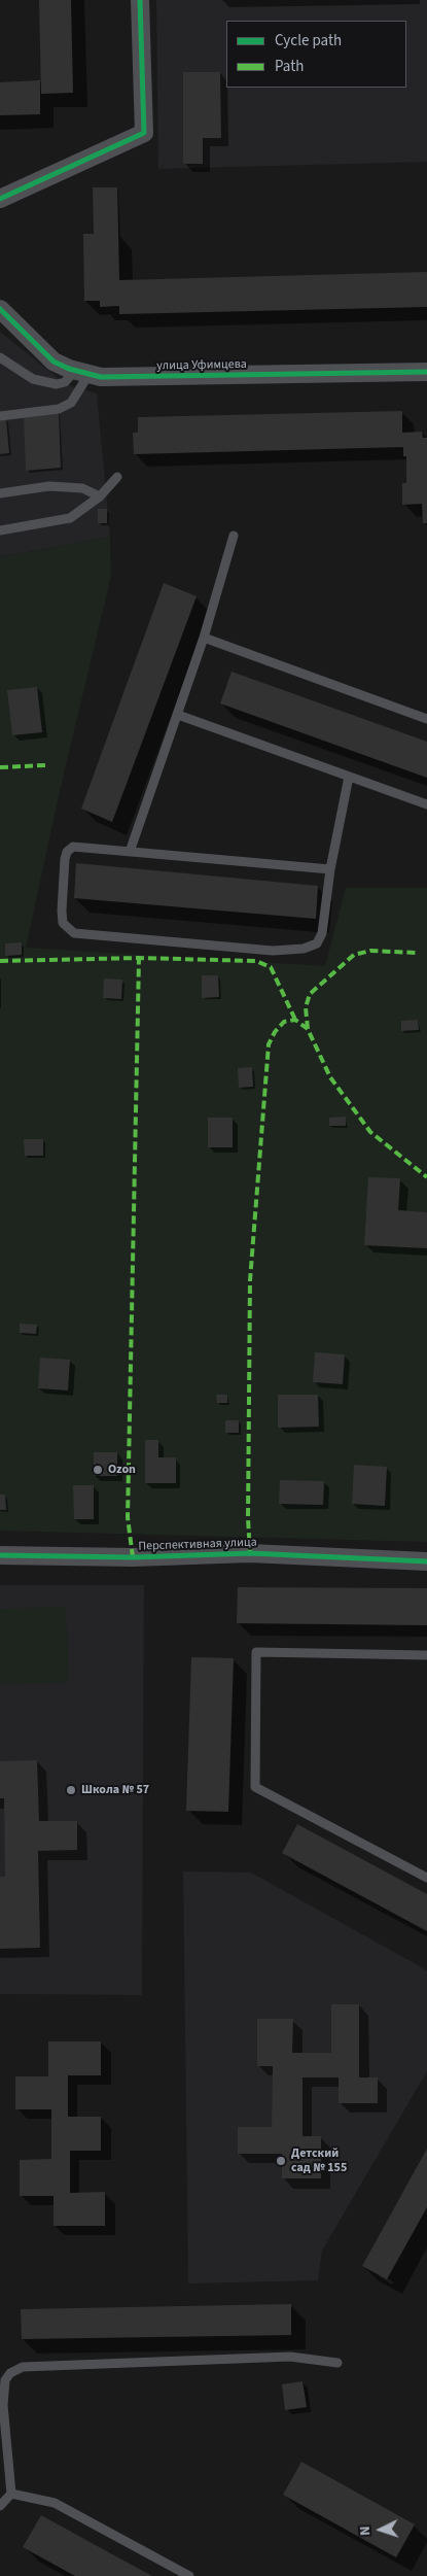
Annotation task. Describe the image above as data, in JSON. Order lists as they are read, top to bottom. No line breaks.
{"streets":{"street":["улица Уфимцева","Перспективная улица"]},"places":["Ozon","Школа № 57","Детский сад № 155"],"legend":["Cycle path","Path"],"north":"left"}
